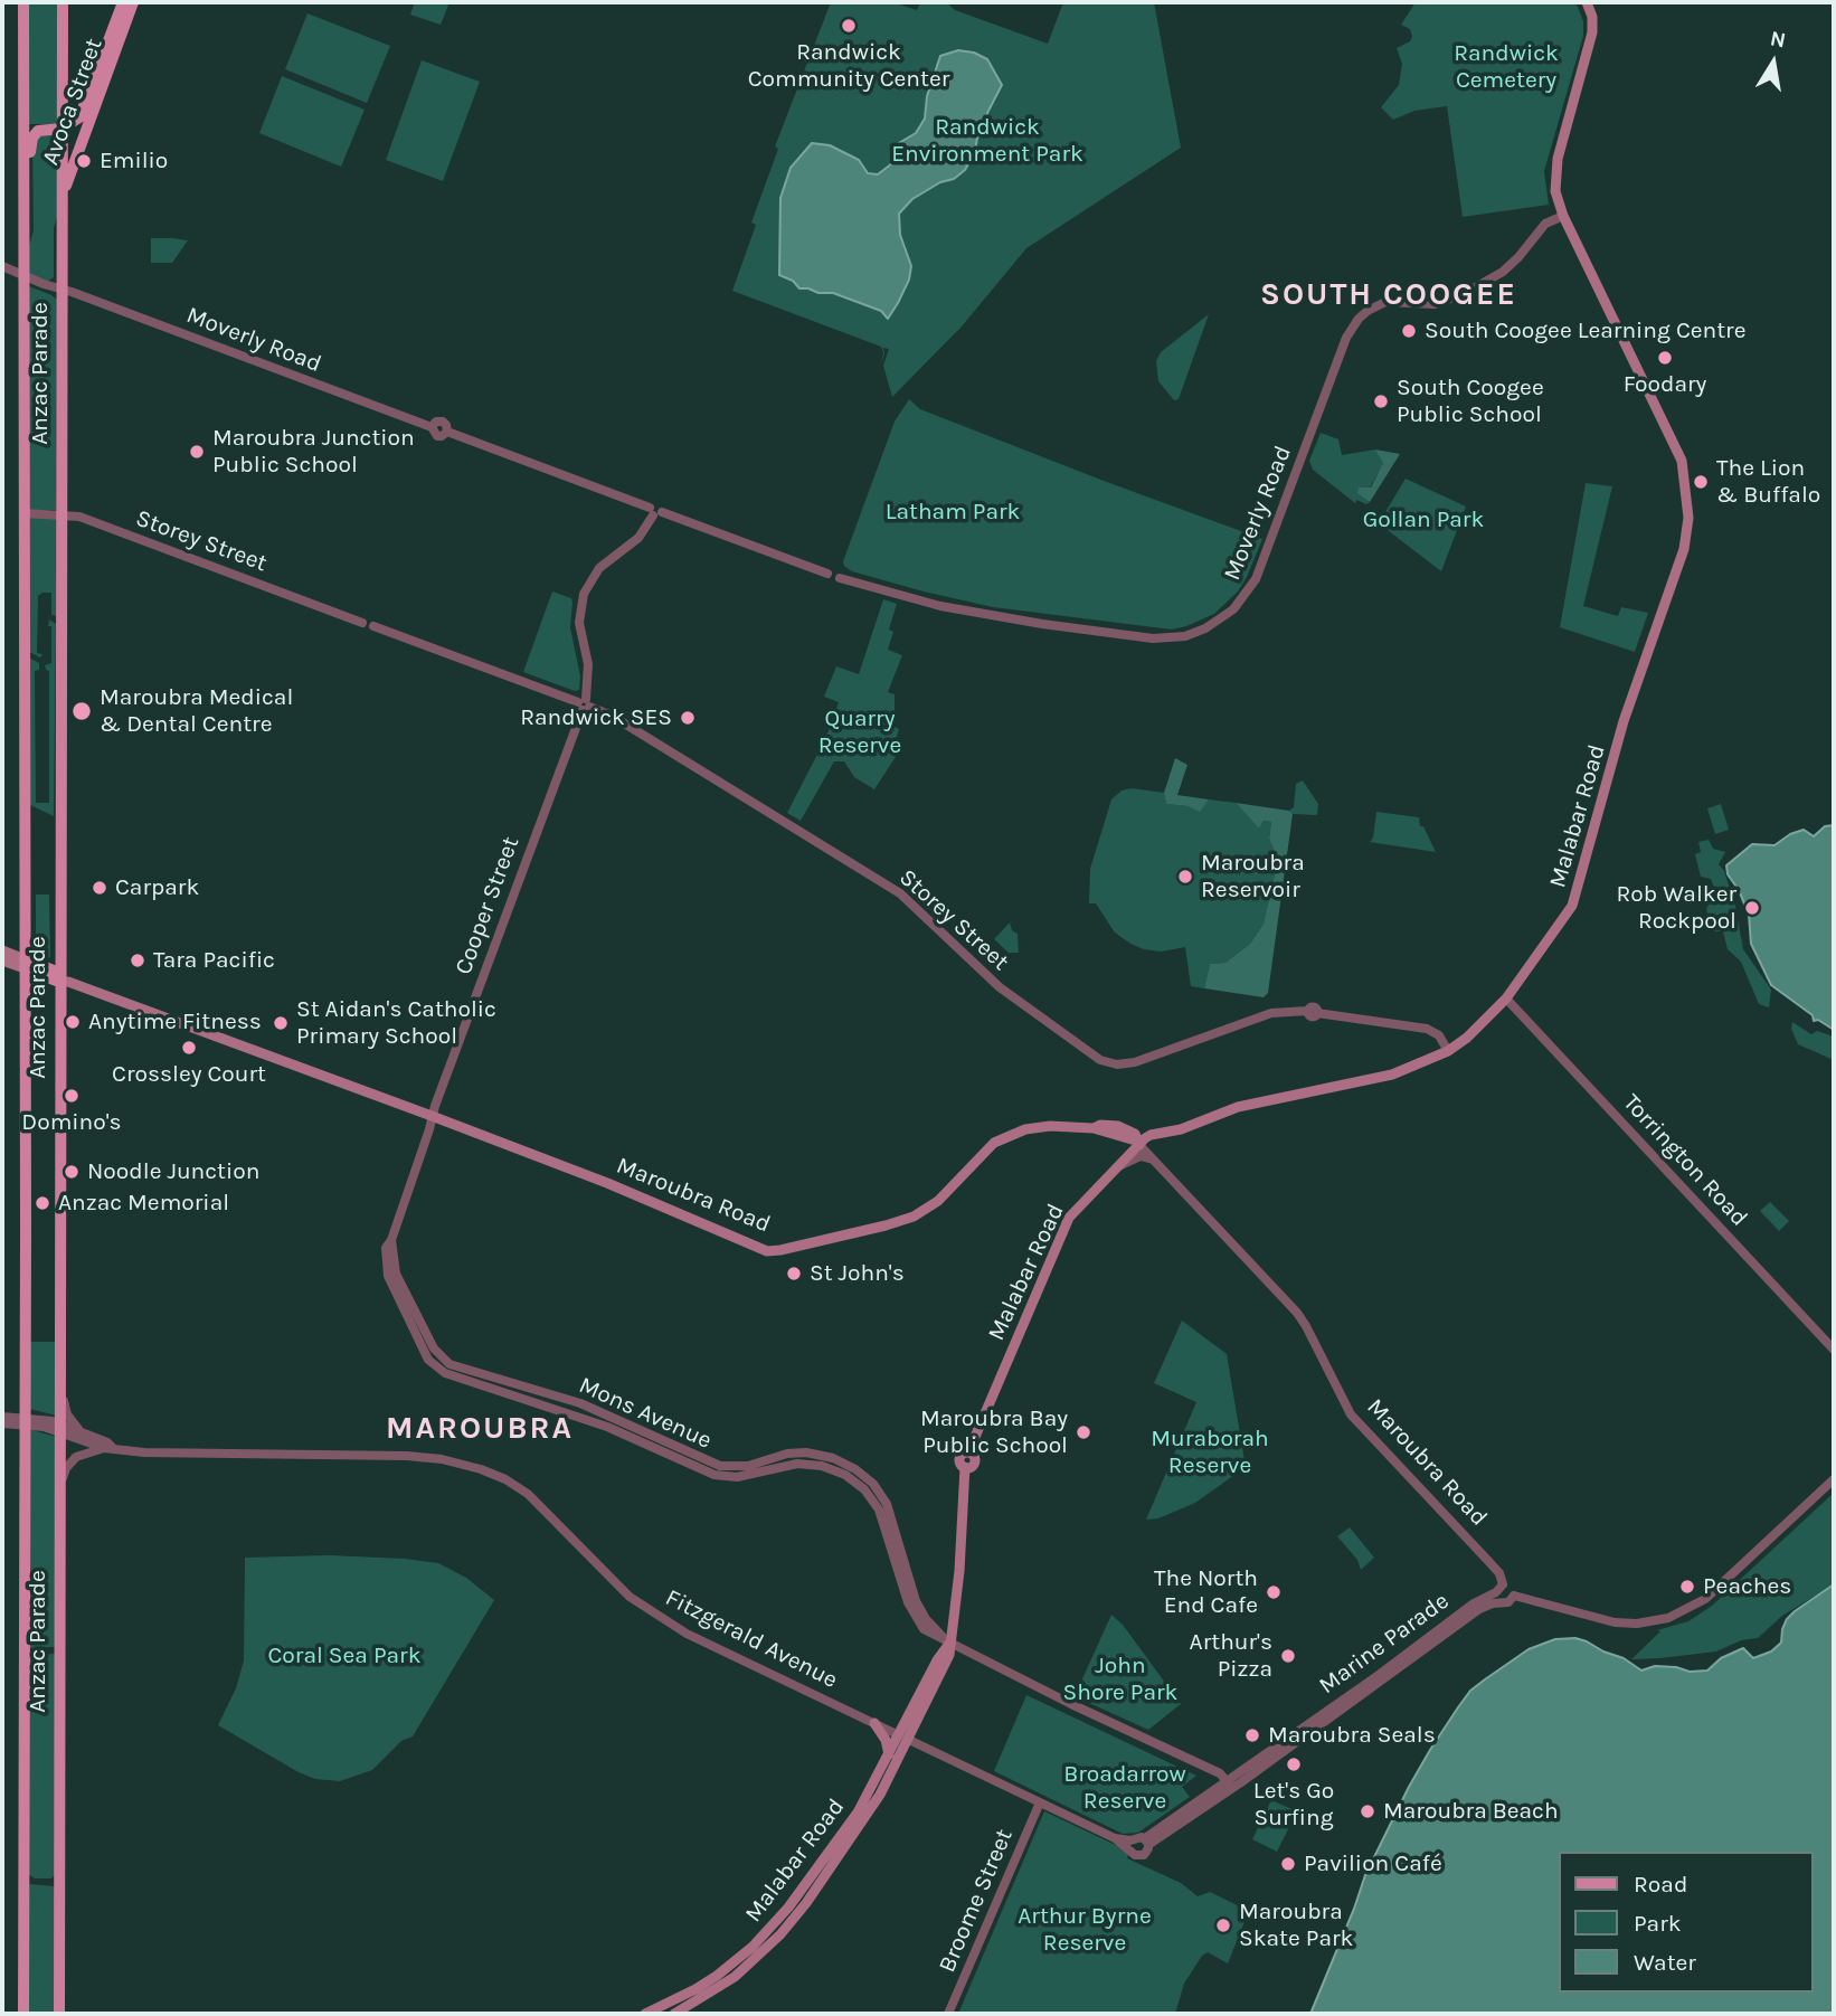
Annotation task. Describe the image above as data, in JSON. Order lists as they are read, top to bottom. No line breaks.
{"streets":{"main road":["Avoca Street","Anzac Parade","Malabar Road","Maroubra Road"],"street":["Moverly Road","Storey Street","Cooper Street","Torrington Road","Mons Avenue","Fitzgerald Avenue","Marine Parade","Broome Street"]},"crossings":[["Avoca Street","Anzac Parade"],["Moverly Road","Anzac Parade"],["Moverly Road","Malabar Road"],["Moverly Road","Cooper Street"],["Anzac Parade","Storey Street"],["Anzac Parade","Maroubra Road"],["Anzac Parade","Fitzgerald Avenue"],["Storey Street","Malabar Road"],["Storey Street","Cooper Street"],["Malabar Road","Torrington Road"],["Malabar Road","Maroubra Road"],["Malabar Road","Mons Avenue"],["Malabar Road","Fitzgerald Avenue"],["Cooper Street","Maroubra Road"],["Cooper Street","Mons Avenue"],["Maroubra Road","Mons Avenue"],["Maroubra Road","Marine Parade"],["Mons Avenue","Marine Parade"],["Fitzgerald Avenue","Marine Parade"],["Fitzgerald Avenue","Broome Street"]],"districts":["SOUTH COOGEE","MAROUBRA"],"parks":["Randwick Cemetery","Randwick Environment Park","Latham Park","Gollan Park","Quarry Reserve","Muraborah Reserve","Coral Sea Park","John Shore Park","Broadarrow Reserve","Arthur Byrne Reserve"],"places":["Randwick Community Center","Emilio","South Coogee Learning Centre","Foodary","South Coogee Public School","Maroubra Junction Public School","The Lion & Buffalo","Maroubra Medical & Dental Centre","Randwick SES","Maroubra Reservoir","Carpark","Rob Walker Rockpool","Tara Pacific","Anytime Fitness","St Aidan's Catholic Primary School","Crossley Court","Domino's","Noodle Junction","Anzac Memorial","St John's","Maroubra Bay Public School","Peaches","The North End Cafe","Arthur's Pizza","Maroubra Seals","Let's Go Surfing","Maroubra Beach","Pavilion Café","Maroubra Skate Park"],"legend":["Road","Park","Water"],"north":"top"}
